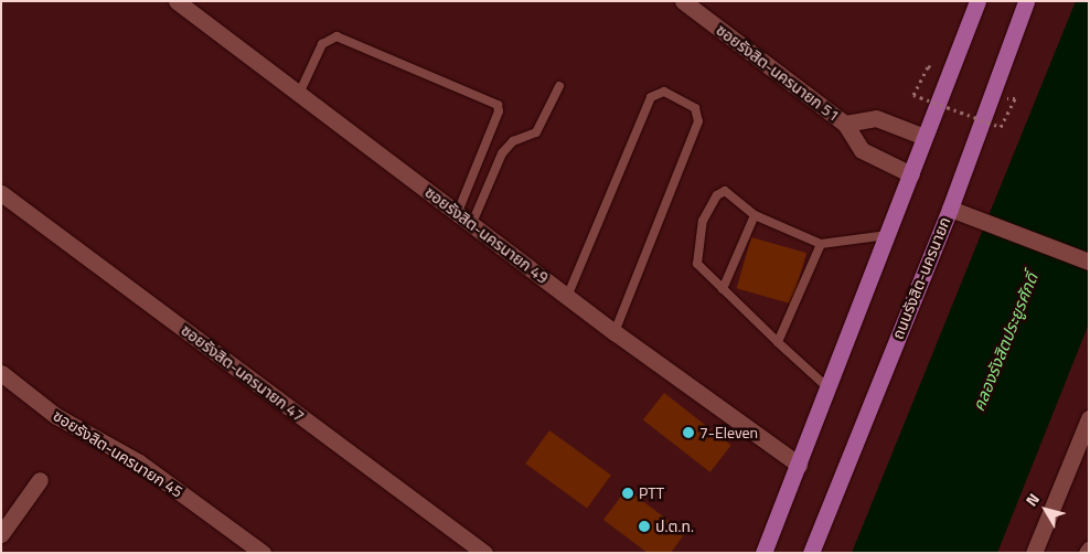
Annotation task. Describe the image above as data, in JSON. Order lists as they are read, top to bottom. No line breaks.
{"streets":{"main road":["ถนนรังสิต-นครนายก"],"street":["ซอยรังสิต-นครนายก 51","ซอยรังสิต-นครนายก 49","ซอยรังสิต-นครนายก 47","ซอยรังสิต-นครนายก 45"]},"water":["คลองรังสิตประยูรศักดิ์"],"places":["7-Eleven","PTT","ป.ต.ท."],"north":"top left"}
